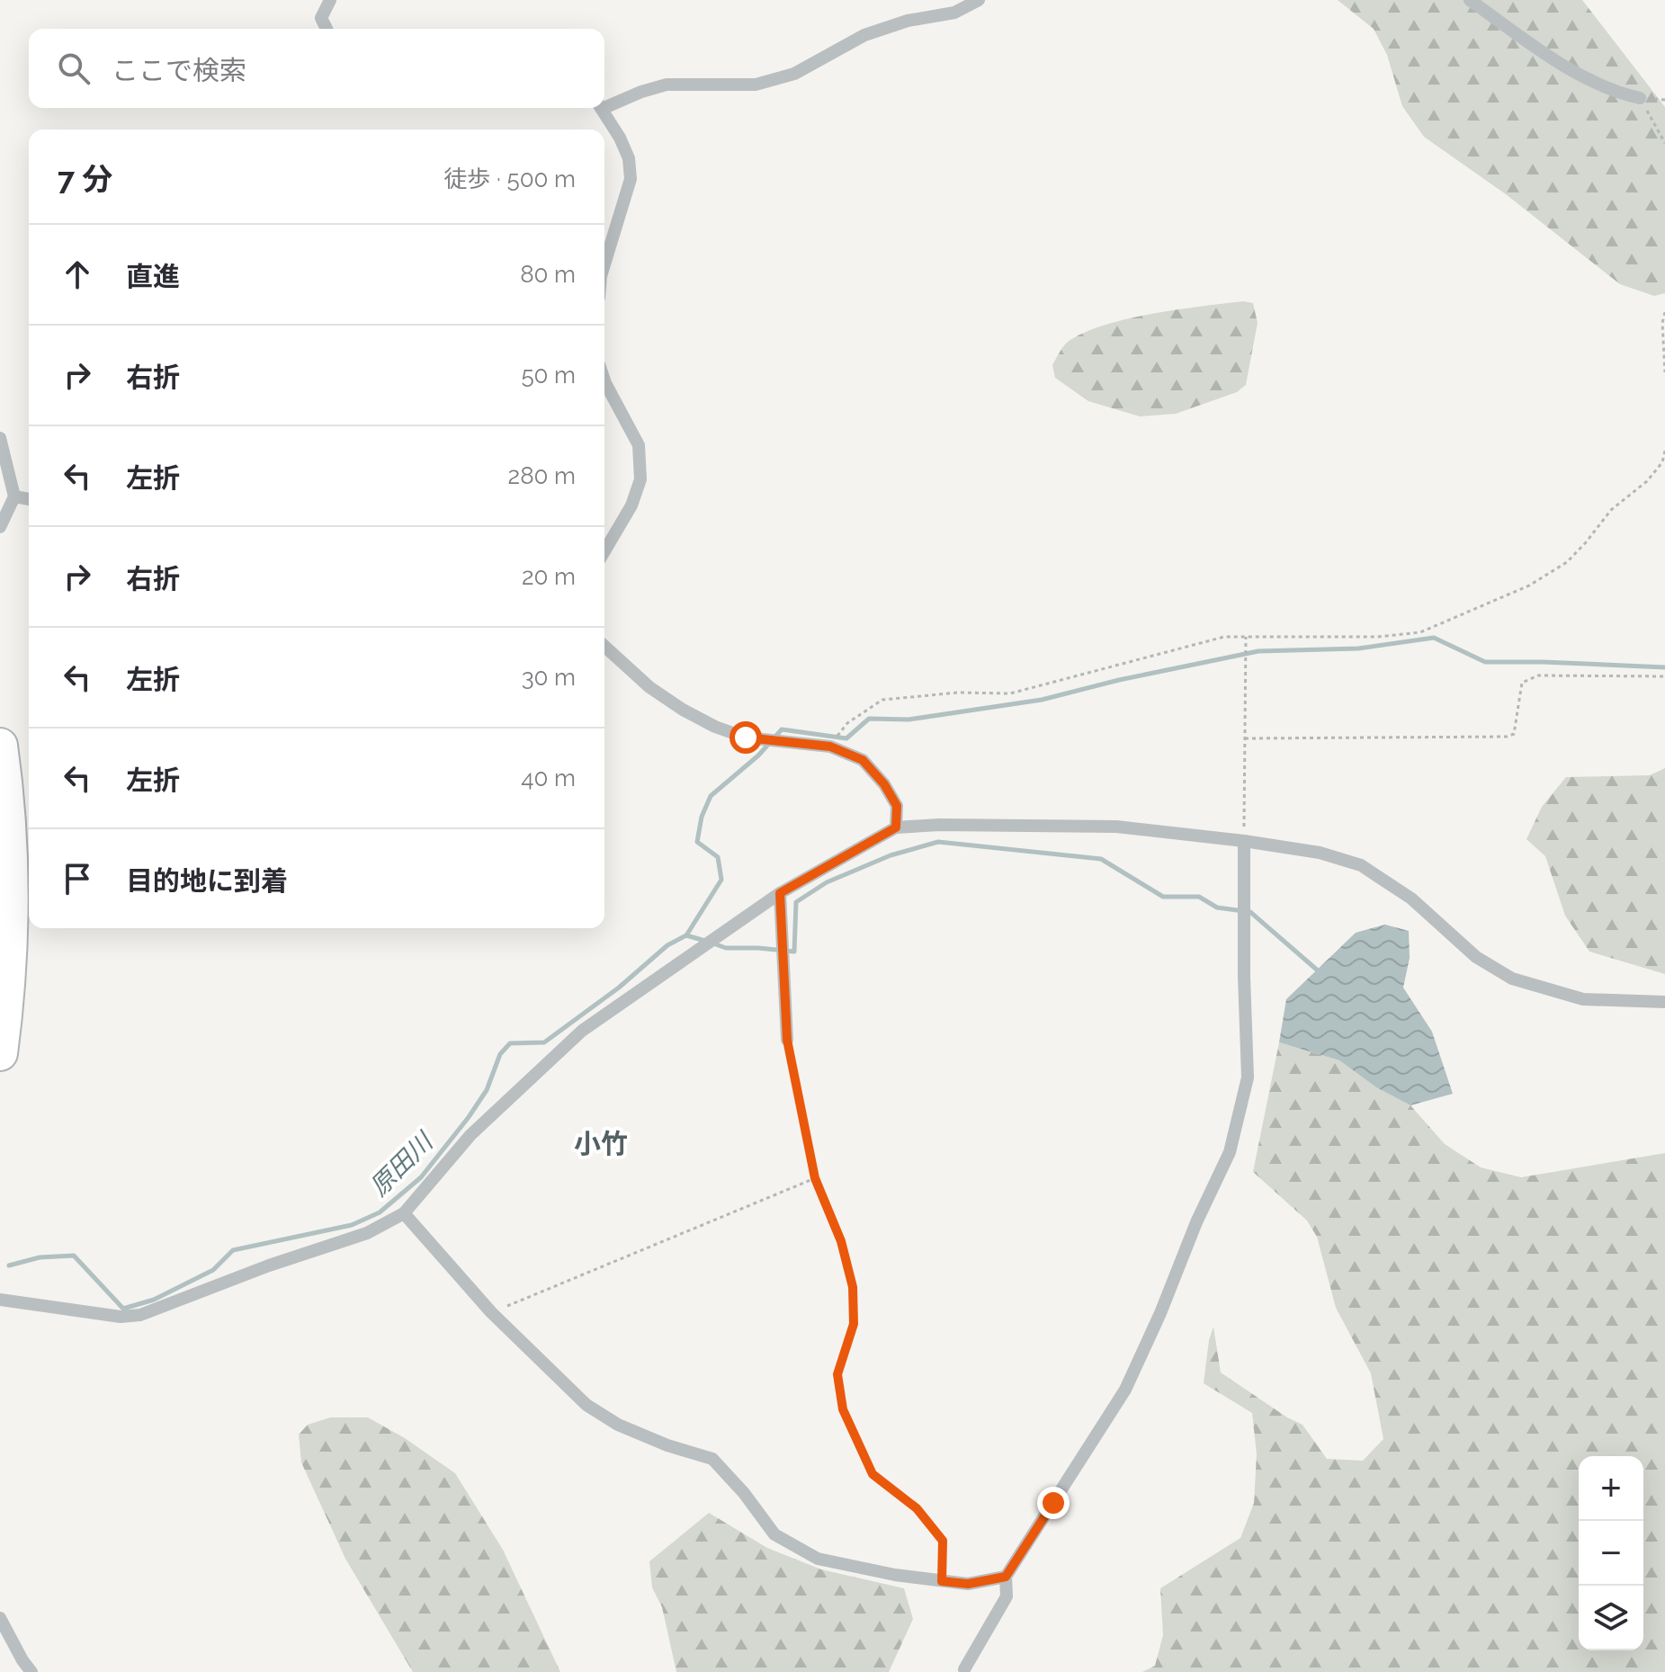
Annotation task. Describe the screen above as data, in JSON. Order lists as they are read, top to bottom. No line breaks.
{"districts":["小竹"],"water":["原田川"],"page":{"search":"ここで検索","heading":["7 分","徒歩 · 500 m"],"list":[["直進","80 m"],["右折","50 m"],["左折","280 m"],["右折","20 m"],["左折","30 m"],["左折","40 m"],"目的地に到着"],"map_buttons":["+","−"]}}
